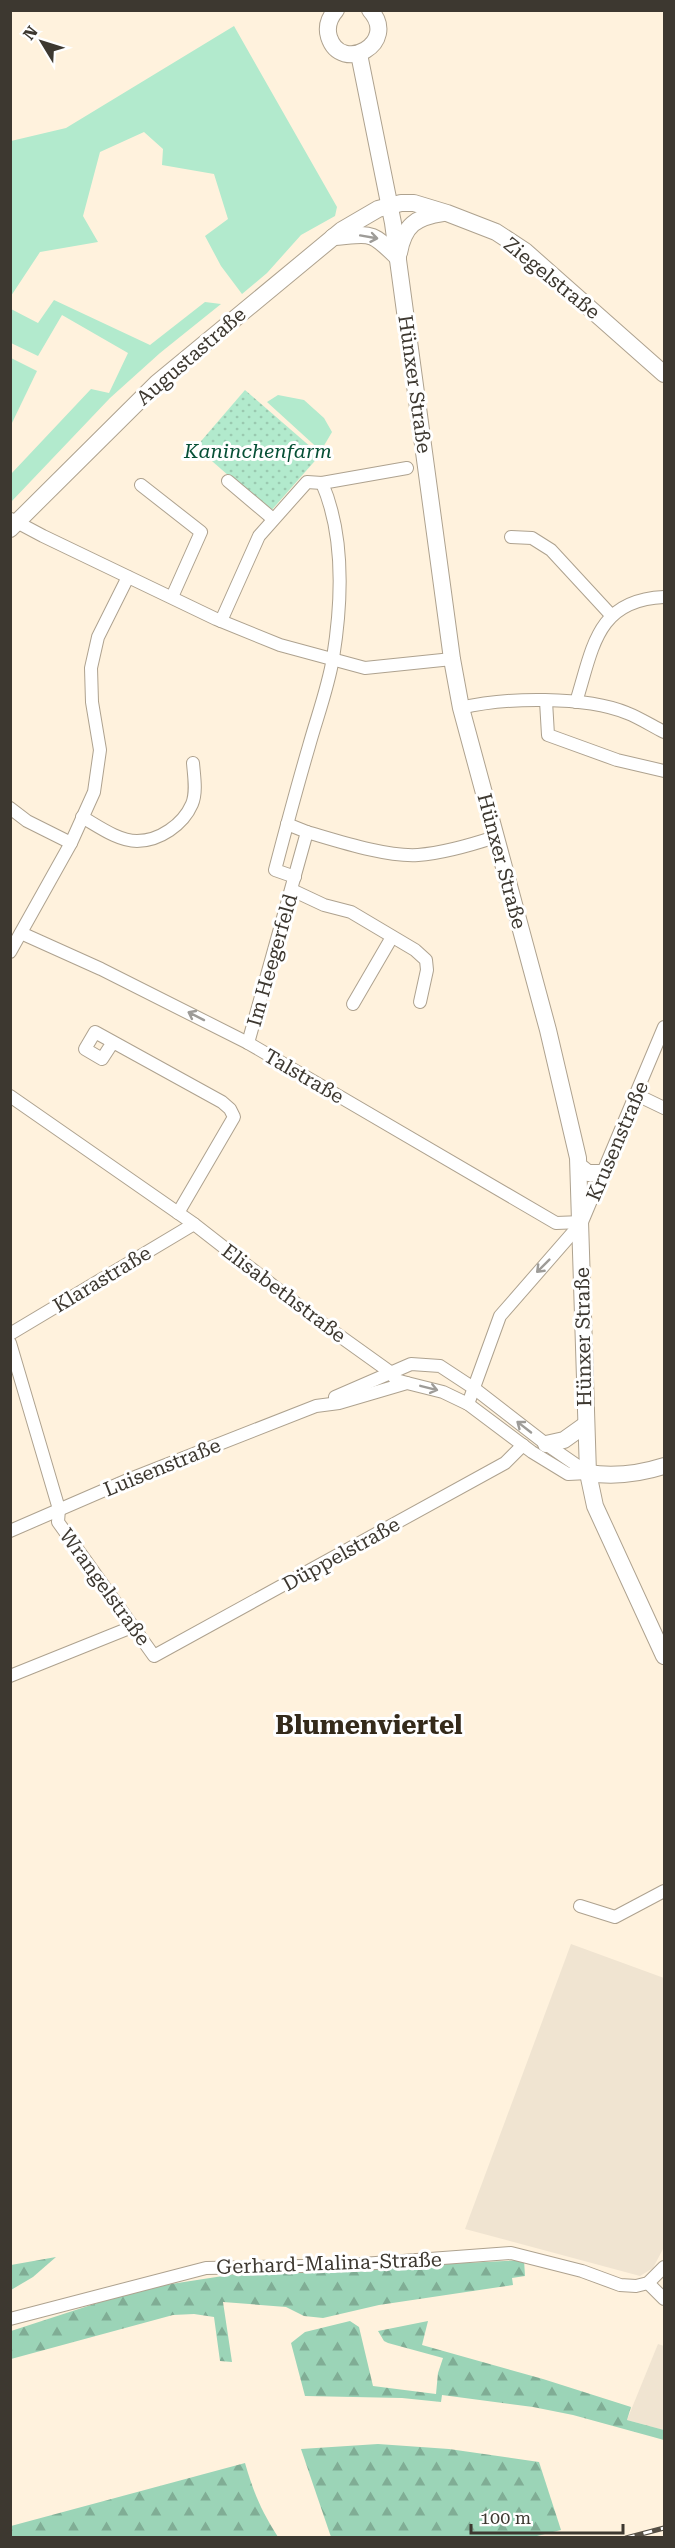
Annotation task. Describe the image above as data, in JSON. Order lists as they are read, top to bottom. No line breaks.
{"streets":{"main road":["Ziegelstraße","Augustastraße","Hünxer Straße"],"street":["Im Heegerfeld","Talstraße","Krusenstraße","Klarastraße","Elisabethstraße","Luisenstraße","Düppelstraße","Wrangelstraße","Gerhard-Malina-Straße"]},"crossings":[["Ziegelstraße","Augustastraße"],["Ziegelstraße","Hünxer Straße"],["Augustastraße","Hünxer Straße"],["Hünxer Straße","Krusenstraße"],["Hünxer Straße","Luisenstraße"],["Im Heegerfeld","Talstraße"],["Klarastraße","Elisabethstraße"],["Elisabethstraße","Luisenstraße"],["Luisenstraße","Wrangelstraße"],["Düppelstraße","Wrangelstraße"]],"one_way":["Talstraße"],"districts":["Blumenviertel"],"parks":["Kaninchenfarm"],"scale_bar":"100 m","north":"top left"}
